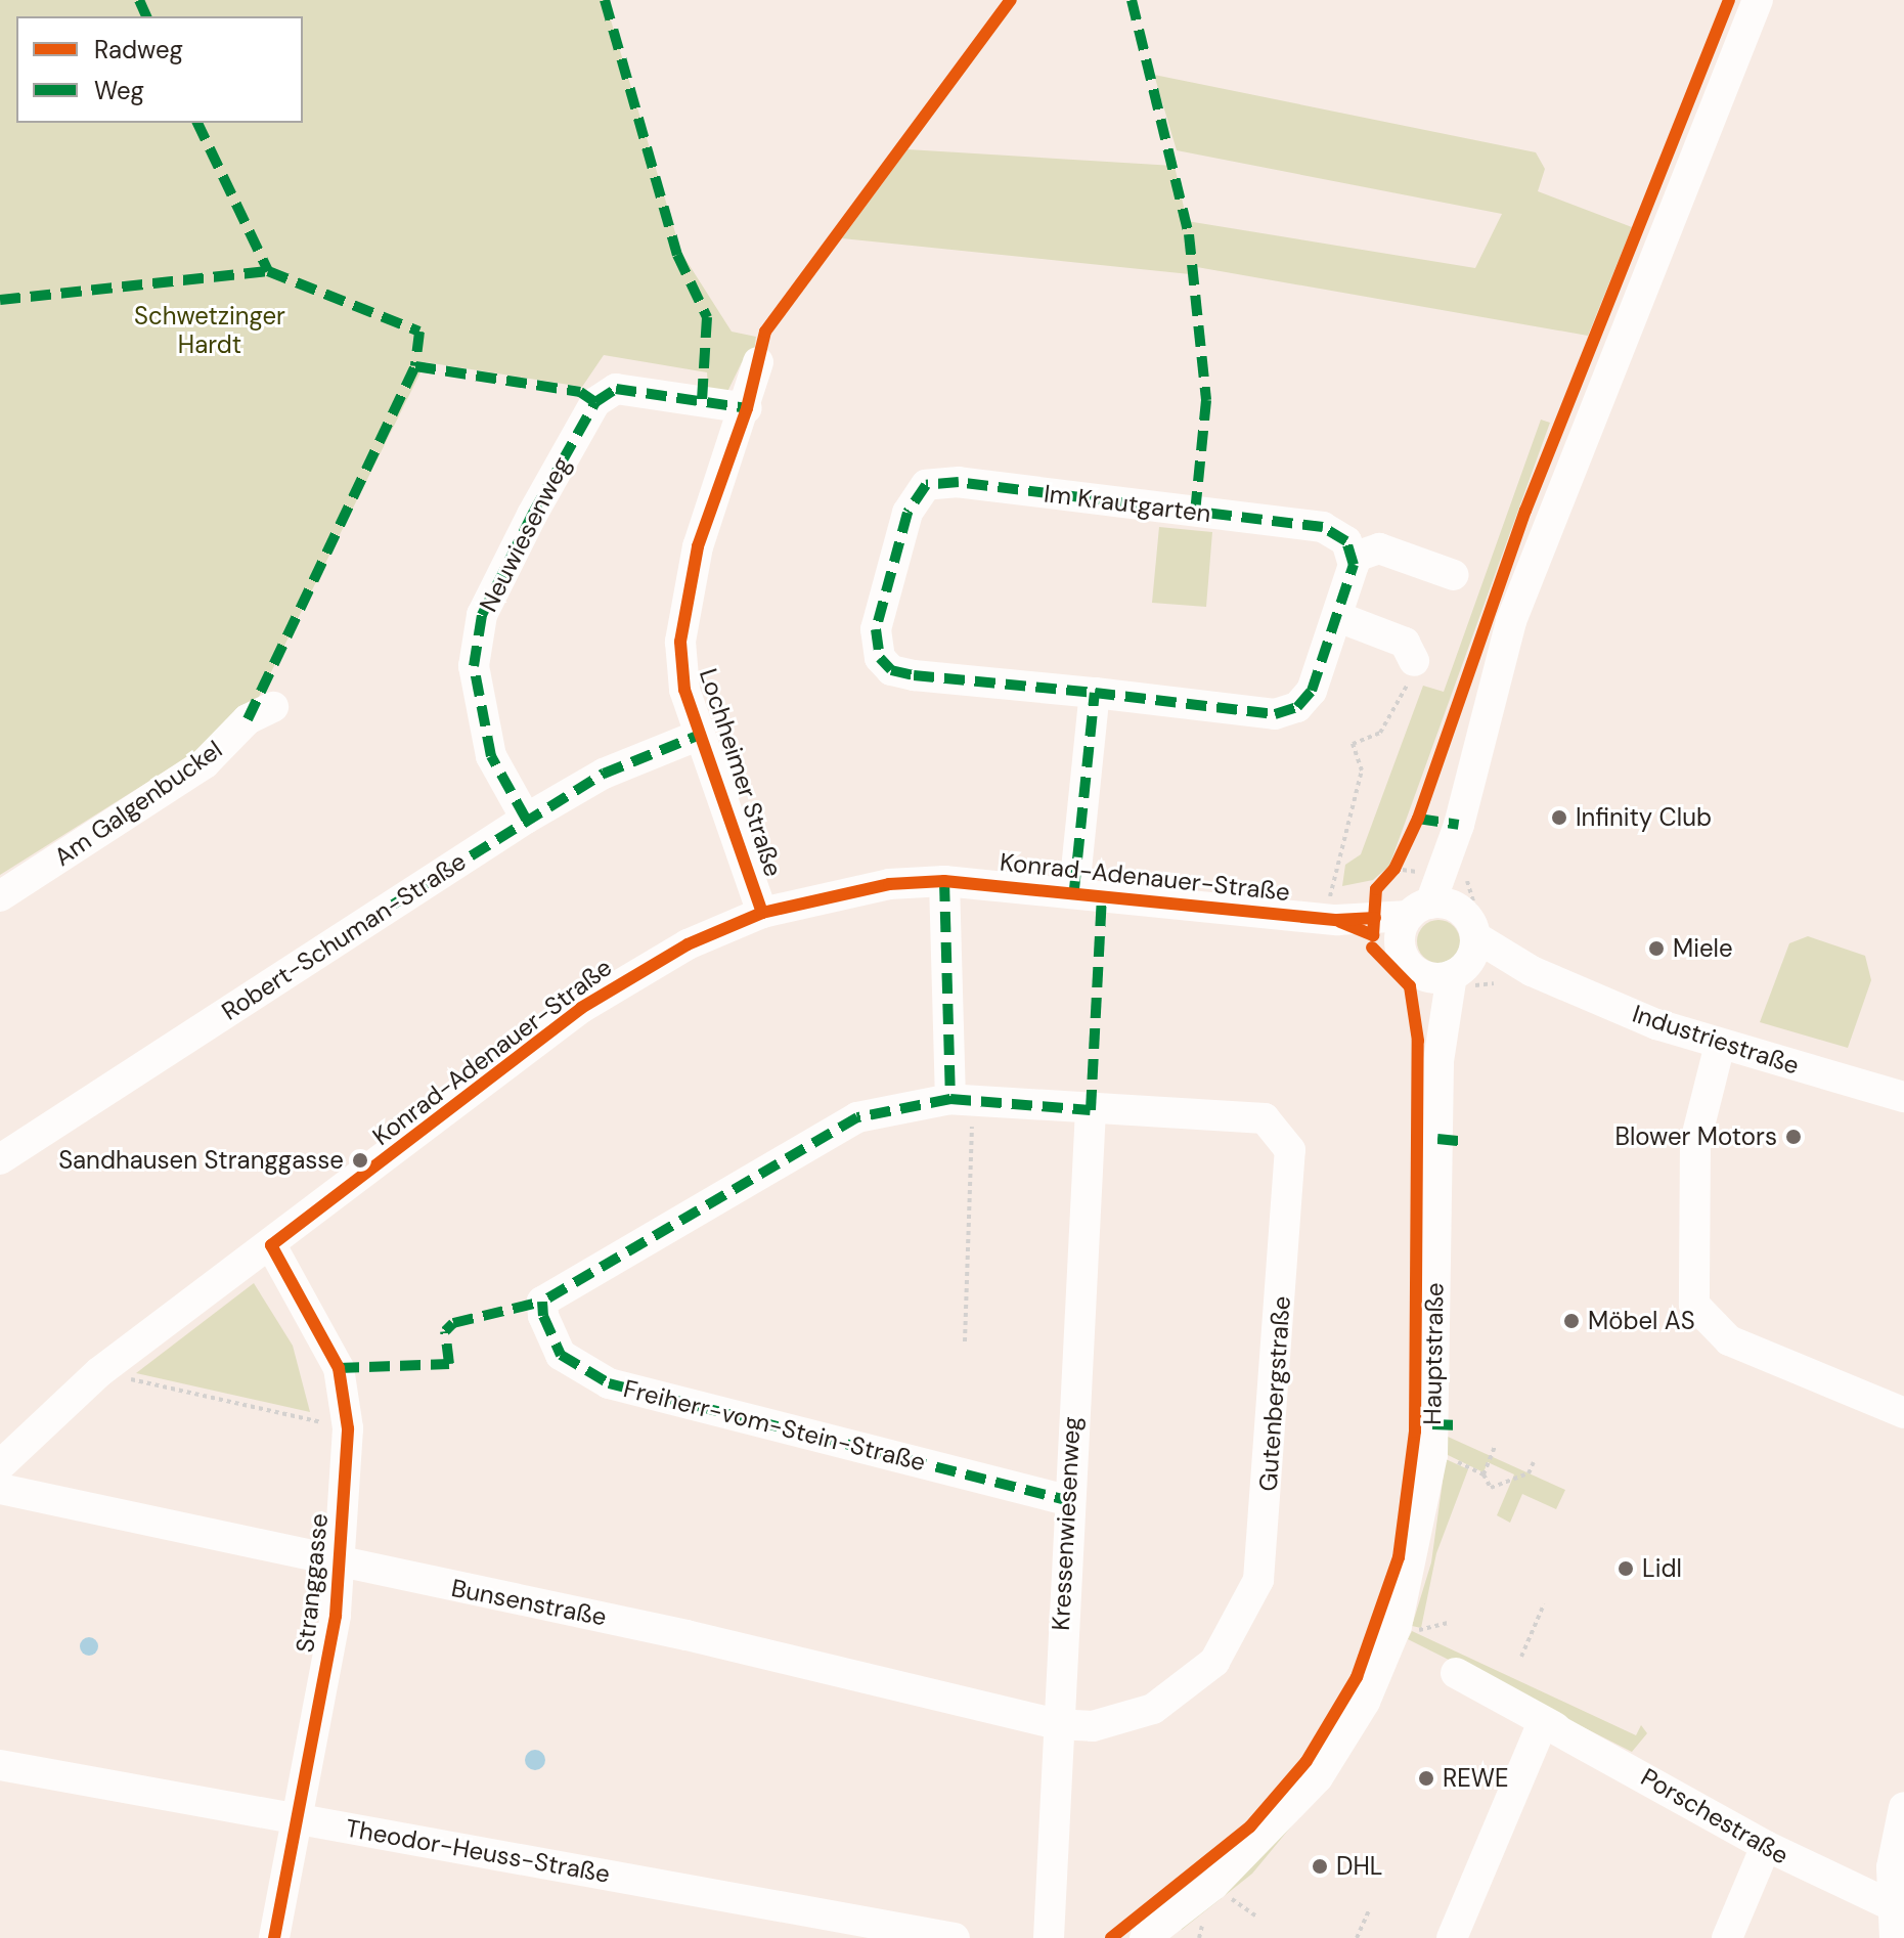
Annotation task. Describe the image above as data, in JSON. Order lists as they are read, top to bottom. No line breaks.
{"streets":{"street":["Im Krautgarten","Neuwiesenweg","Lochheimer Straße","Am Galgenbuckel","Konrad-Adenauer-Straße","Robert-Schuman-Straße","Industriestraße","Hauptstraße","Gutenbergstraße","Freiherr-vom-Stein-Straße","Kressenwiesenweg","Stranggasse","Bunsenstraße","Porschestraße","Theodor-Heuss-Straße"]},"crossings":[["Neuwiesenweg","Lochheimer Straße"],["Neuwiesenweg","Robert-Schuman-Straße"],["Lochheimer Straße","Konrad-Adenauer-Straße"],["Lochheimer Straße","Robert-Schuman-Straße"],["Konrad-Adenauer-Straße","Stranggasse"],["Industriestraße","Hauptstraße"],["Gutenbergstraße","Freiherr-vom-Stein-Straße"],["Gutenbergstraße","Kressenwiesenweg"],["Gutenbergstraße","Bunsenstraße"],["Freiherr-vom-Stein-Straße","Kressenwiesenweg"],["Kressenwiesenweg","Bunsenstraße"],["Stranggasse","Bunsenstraße"],["Stranggasse","Theodor-Heuss-Straße"]],"parks":["Schwetzinger Hardt"],"places":["Infinity Club","Miele","Blower Motors","Sandhausen Stranggasse","Möbel AS","Lidl","REWE","DHL"],"legend":["Radweg","Weg"]}
